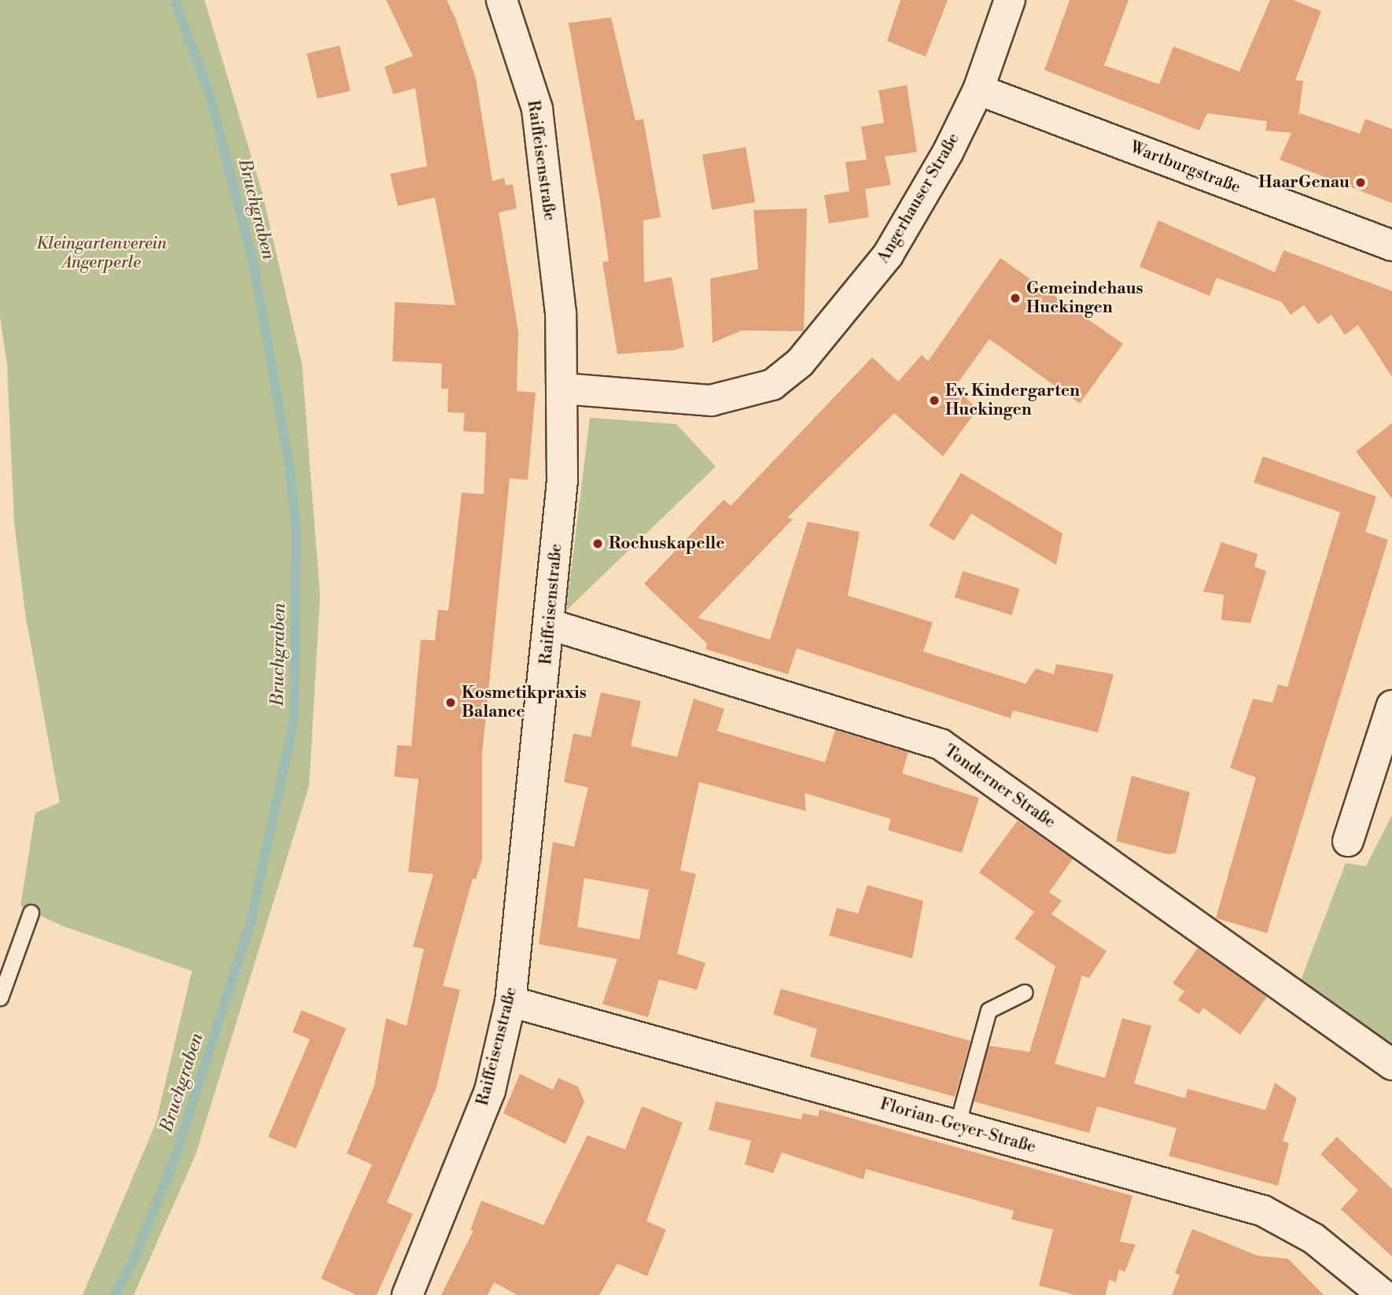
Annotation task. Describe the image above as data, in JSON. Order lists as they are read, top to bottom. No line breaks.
{"streets":{"street":["Raiffeisenstraße","Wartburgstraße","Angerhauser Straße","Tonderner Straße","Florian-Geyer-Straße"]},"crossings":[["Raiffeisenstraße","Angerhauser Straße"],["Raiffeisenstraße","Tonderner Straße"],["Raiffeisenstraße","Florian-Geyer-Straße"],["Wartburgstraße","Angerhauser Straße"]],"water":["Bruchgraben"],"parks":["Kleingartenverein Angerperle"],"places":["HaarGenau","Gemeindehaus Huckingen","Ev. Kindergarten Huckingen","Rochuskapelle","Kosmetikpraxis Balance"]}
